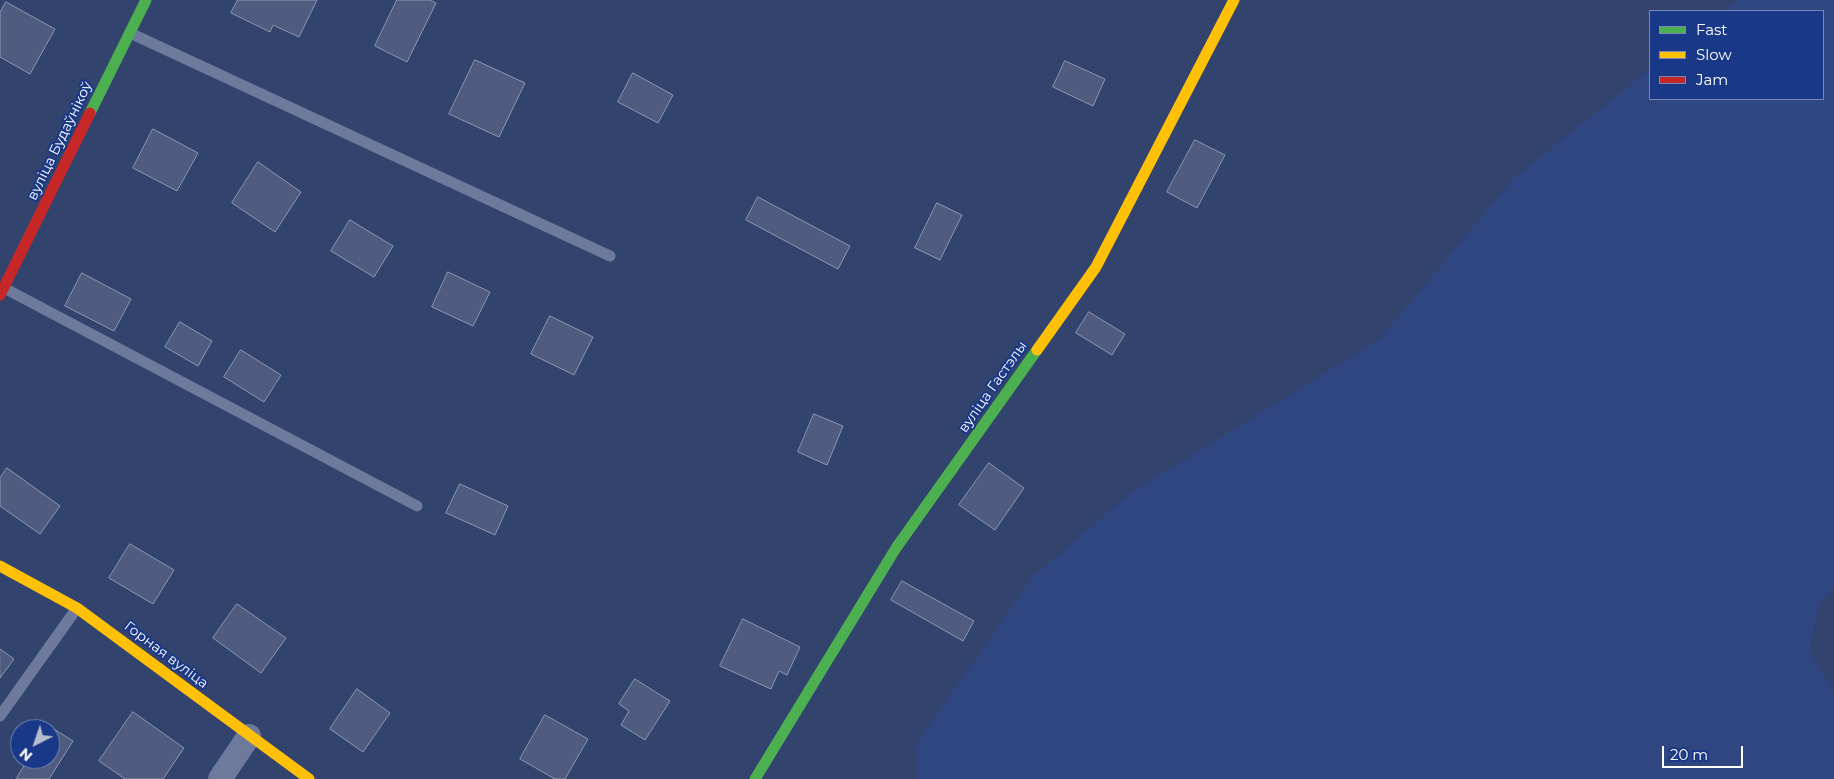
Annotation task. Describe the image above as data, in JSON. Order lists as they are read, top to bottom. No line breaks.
{"streets":{"street":["вуліца Будаўнікоў","вуліца Гастэлы","Горная вуліца"]},"legend":["Fast","Slow","Jam"],"scale_bar":"20 m","north":"bottom left"}
